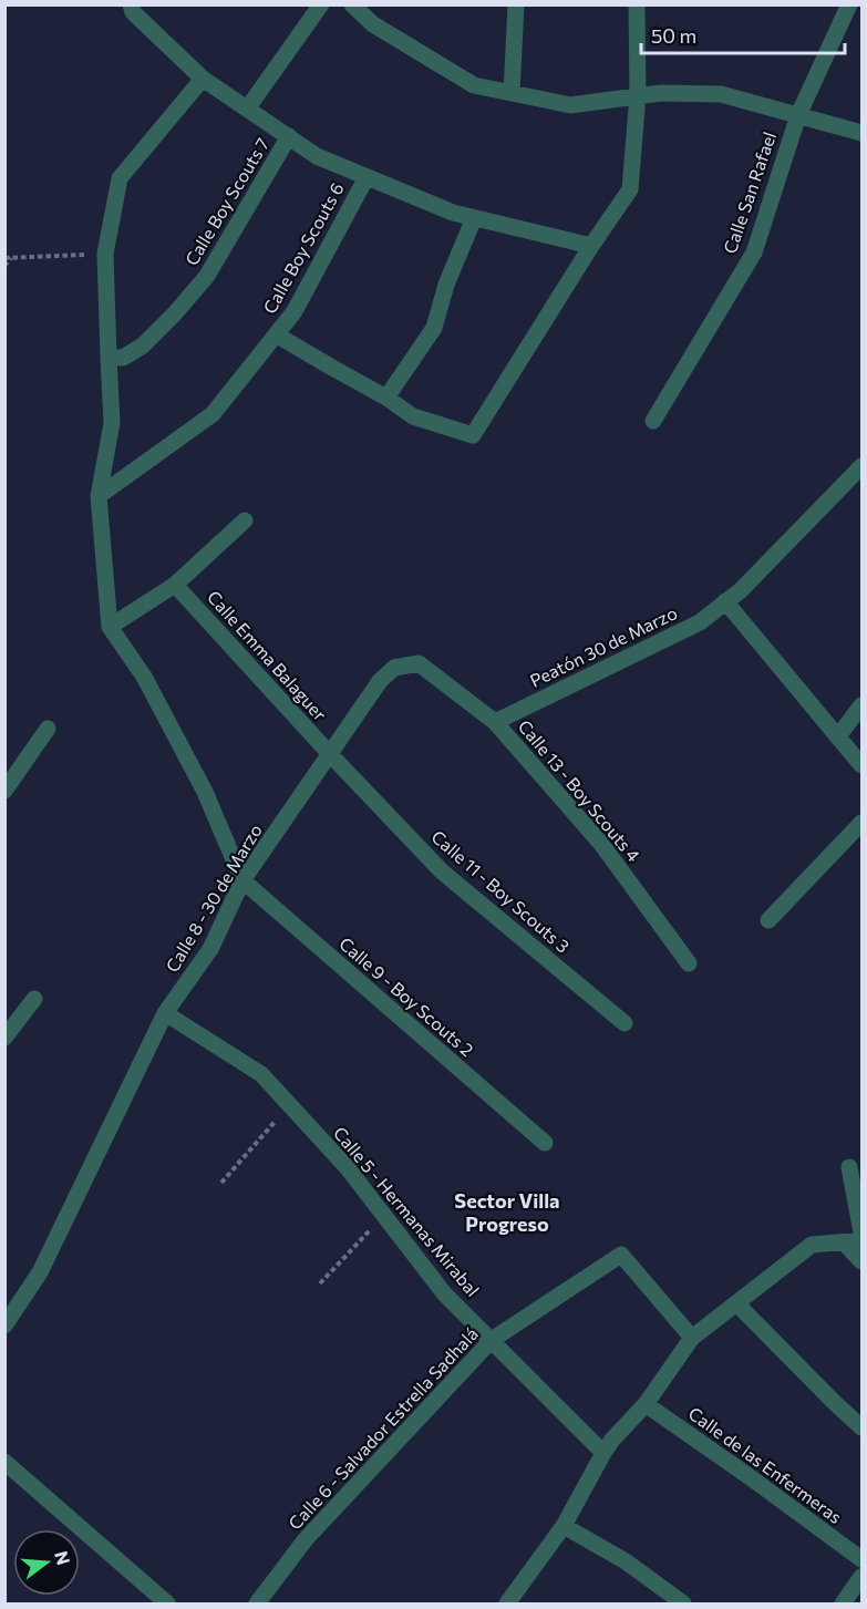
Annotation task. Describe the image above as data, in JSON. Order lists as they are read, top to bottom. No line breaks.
{"streets":{"street":["Calle San Rafael","Calle Boy Scouts 7","Calle Boy Scouts 6","Peatón 30 de Marzo","Calle Emma Balaguer","Calle 13 - Boy Scouts 4","Calle 11 - Boy Scouts 3","Calle 8 - 30 de Marzo","Calle 9 - Boy Scouts 2","Calle 5 - Hermanas Mirabal","Calle 6 - Salvador Estrella Sadhalá","Calle de las Enfermeras"]},"crossings":[["Peatón 30 de Marzo","Calle 13 - Boy Scouts 4"],["Calle Emma Balaguer","Calle 11 - Boy Scouts 3"],["Calle Emma Balaguer","Calle 8 - 30 de Marzo"],["Calle 13 - Boy Scouts 4","Calle 8 - 30 de Marzo"],["Calle 11 - Boy Scouts 3","Calle 8 - 30 de Marzo"],["Calle 8 - 30 de Marzo","Calle 9 - Boy Scouts 2"],["Calle 8 - 30 de Marzo","Calle 5 - Hermanas Mirabal"],["Calle 5 - Hermanas Mirabal","Calle 6 - Salvador Estrella Sadhalá"]],"districts":["Sector Villa Progreso"],"scale_bar":"50 m","north":"right"}
